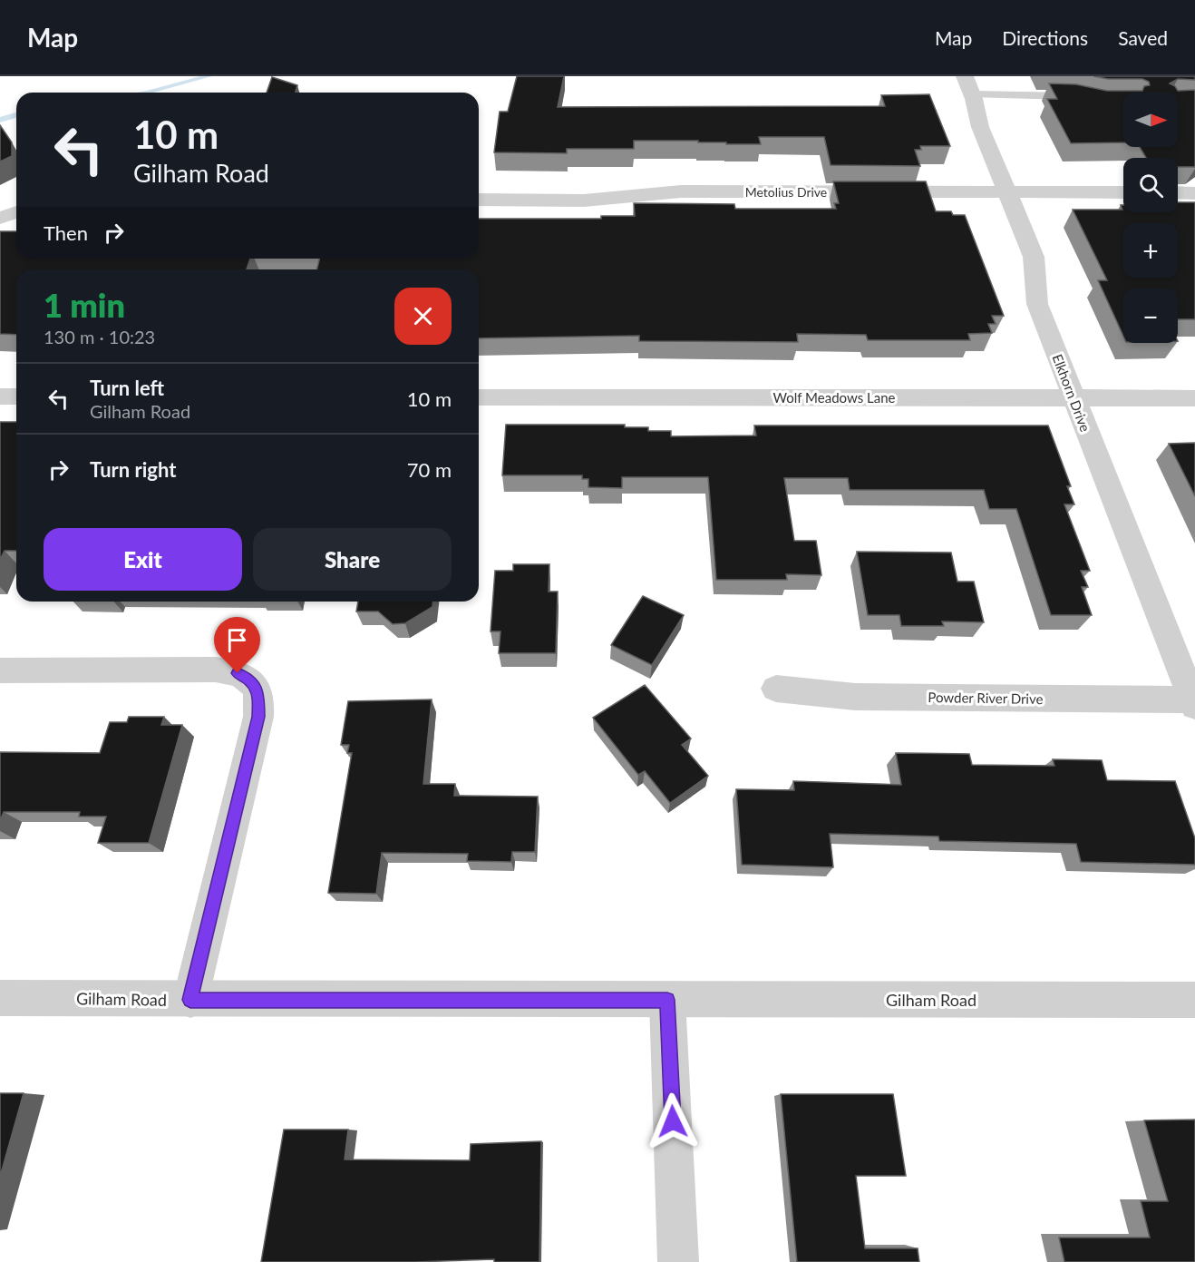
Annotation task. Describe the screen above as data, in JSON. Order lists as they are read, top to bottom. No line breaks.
{"streets":{"street":["Metolius Drive","Elkhorn Drive","Wolf Meadows Lane","Powder River Drive","Gilham Road"]},"crossings":[["Metolius Drive","Elkhorn Drive"],["Elkhorn Drive","Wolf Meadows Lane"],["Elkhorn Drive","Powder River Drive"]],"north":"right","page":{"header":"Map","nav":["Map","Directions","Saved"],"map_buttons":["+","−"],"turn":["10 m","Gilham Road"],"then":"Then","heading":["1 min","130 m · 10:23"],"list":[{"name":"Turn left","note":"Gilham Road","value":"10 m"},{"name":"Turn right","value":"70 m"}],"buttons":["Exit","Share"]}}
